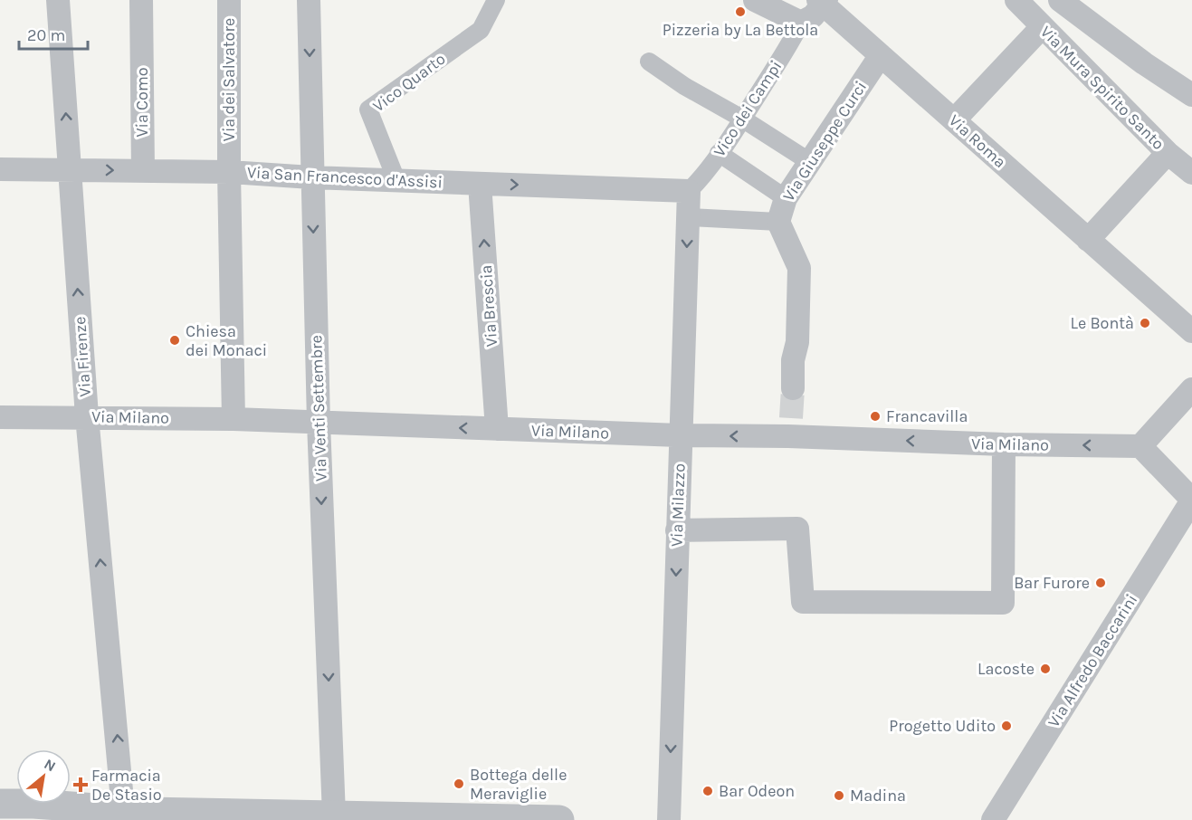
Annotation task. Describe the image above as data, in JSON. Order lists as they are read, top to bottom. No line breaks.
{"streets":{"street":["Via dei Salvatore","Vico Quarto","Via Mura Spirito Santo","Via Como","Vico dei Campi","Via Giuseppe Curci","Via Roma","Via San Francesco d'Assisi","Via Brescia","Via Firenze","Via Venti Settembre","Via Milano","Via Milazzo","Via Alfredo Baccarini"]},"crossings":[["Via dei Salvatore","Via San Francesco d'Assisi"],["Via dei Salvatore","Via Milano"],["Vico Quarto","Via San Francesco d'Assisi"],["Via Como","Via San Francesco d'Assisi"],["Vico dei Campi","Via Roma"],["Vico dei Campi","Via San Francesco d'Assisi"],["Vico dei Campi","Via Milazzo"],["Via Giuseppe Curci","Via Roma"],["Via San Francesco d'Assisi","Via Brescia"],["Via San Francesco d'Assisi","Via Firenze"],["Via San Francesco d'Assisi","Via Venti Settembre"],["Via San Francesco d'Assisi","Via Milazzo"],["Via Brescia","Via Milano"],["Via Firenze","Via Milano"],["Via Venti Settembre","Via Milano"],["Via Milano","Via Milazzo"]],"one_way":["Via San Francesco d'Assisi","Via Brescia","Via Firenze","Via Venti Settembre","Via Milano","Via Milazzo"],"places":{"other":["Pizzeria by La Bettola","Le Bontà","Chiesa dei Monaci","Francavilla","Bar Furore","Lacoste","Progetto Udito","Bottega delle Meraviglie","Bar Odeon","Madina"],"health":["Farmacia De Stasio"]},"scale_bar":"20 m","north":"top right"}
